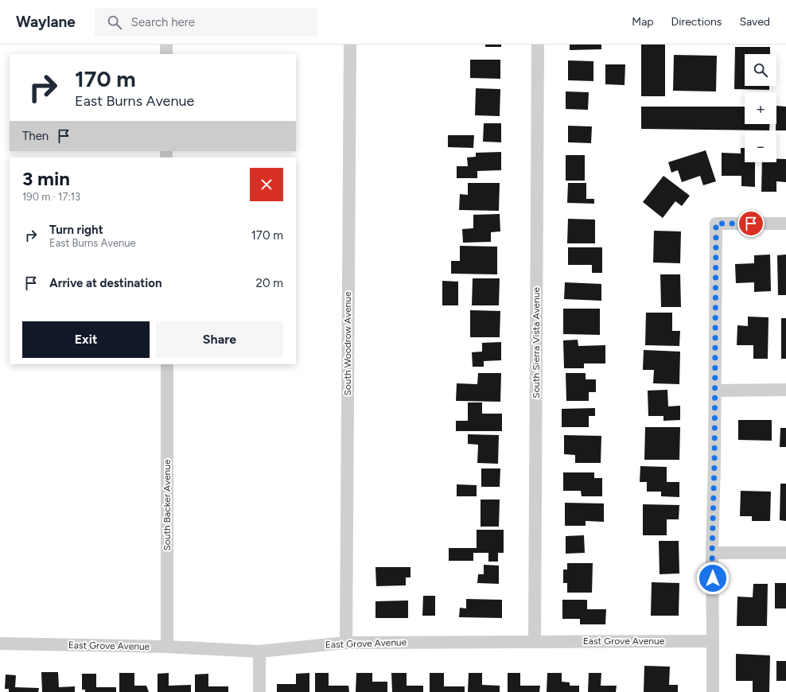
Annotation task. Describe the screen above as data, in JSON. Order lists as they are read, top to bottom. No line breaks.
{"streets":{"street":["South Sierra Vista Avenue","South Woodrow Avenue","South Backer Avenue","East Grove Avenue"]},"crossings":[["South Sierra Vista Avenue","East Grove Avenue"],["South Woodrow Avenue","East Grove Avenue"],["South Backer Avenue","East Grove Avenue"]],"page":{"header":"Waylane","search":"Search here","nav":["Map","Directions","Saved"],"map_buttons":["+","−"],"turn":["170 m","East Burns Avenue"],"then":"Then","heading":["3 min","190 m · 17:13"],"list":[{"name":"Turn right","note":"East Burns Avenue","value":"170 m"},{"name":"Arrive at destination","value":"20 m"}],"buttons":["Exit","Share"]}}
